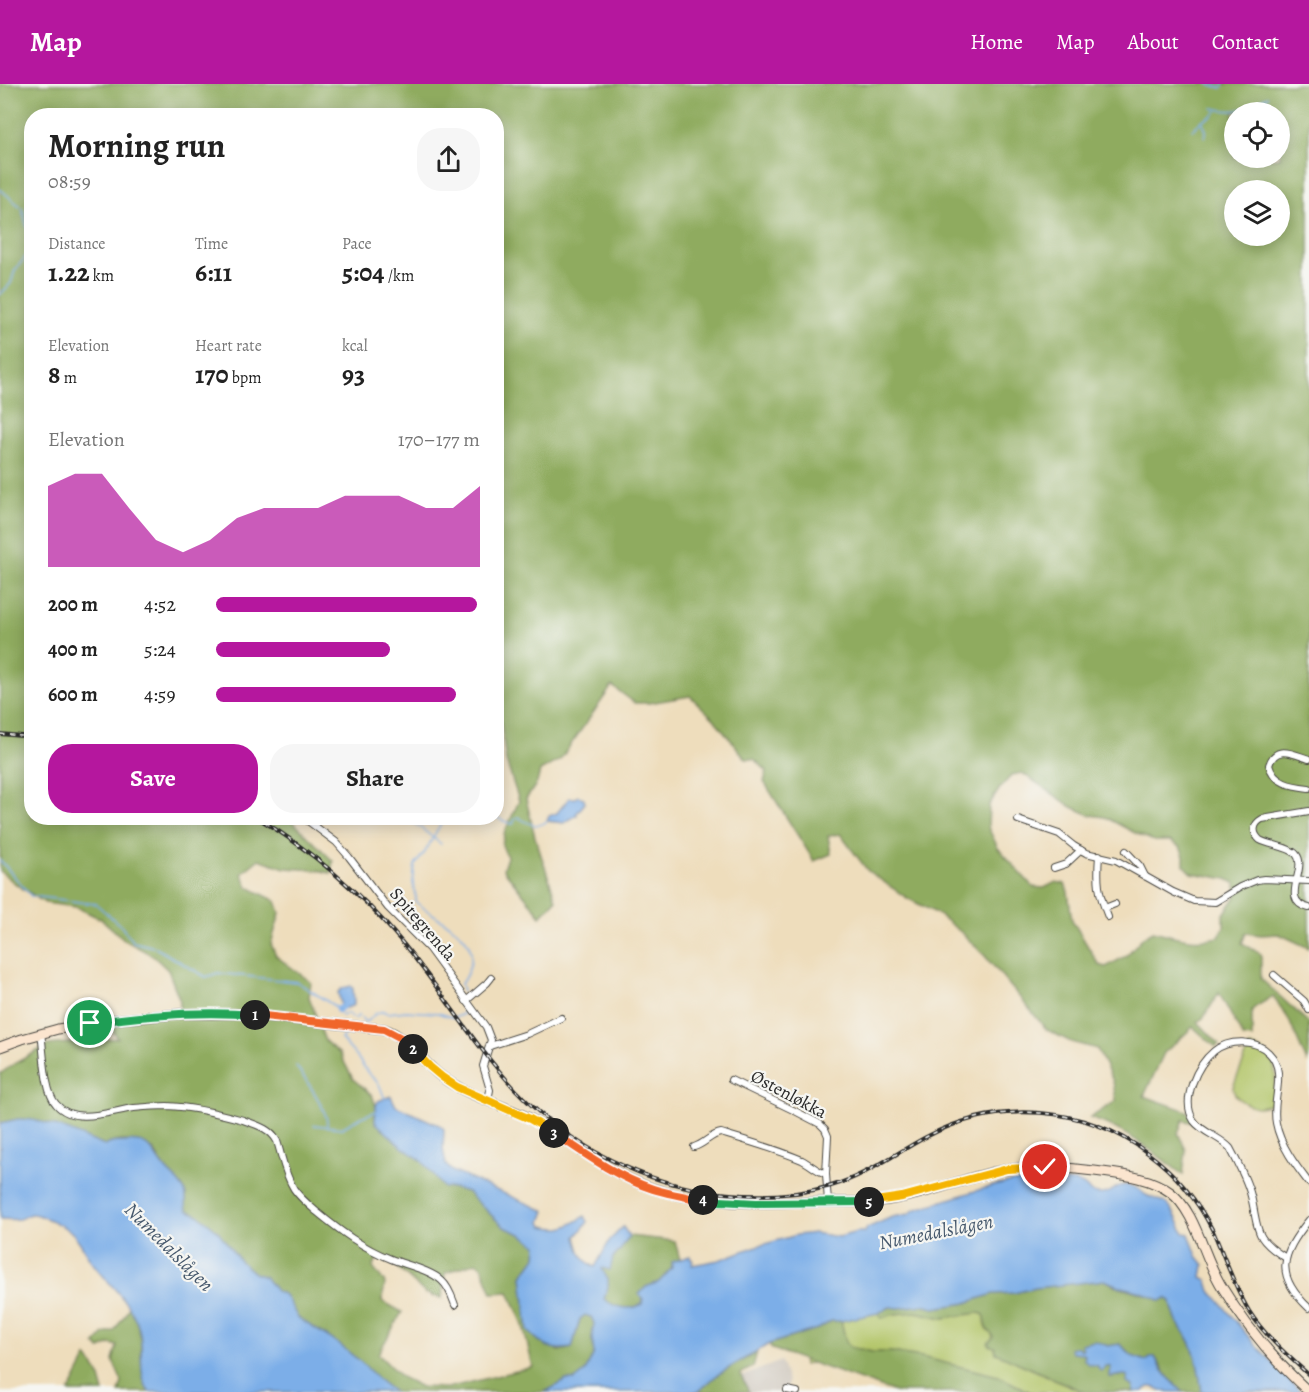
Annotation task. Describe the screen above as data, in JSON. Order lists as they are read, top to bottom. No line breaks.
{"streets":{"street":["Spitegrenda","Østenløkka"]},"water":["Numedalslågen"],"page":{"header":"Map","nav":["Home","Map","About","Contact"],"heading":["Morning run","08:59"],"stats":[["Distance","1.22 km"],["Time","6:11"],["Pace","5:04 /km"],["Elevation","8 m"],["Heart rate","170 bpm"],["kcal","93"]],"chart":["Elevation","170–177 m"],"list":[{"name":"200 m","note":"4:52"},{"name":"400 m","note":"5:24"},{"name":"600 m","note":"4:59"}],"buttons":["Save","Share"],"pins":["1","2","3","4","5"]}}
